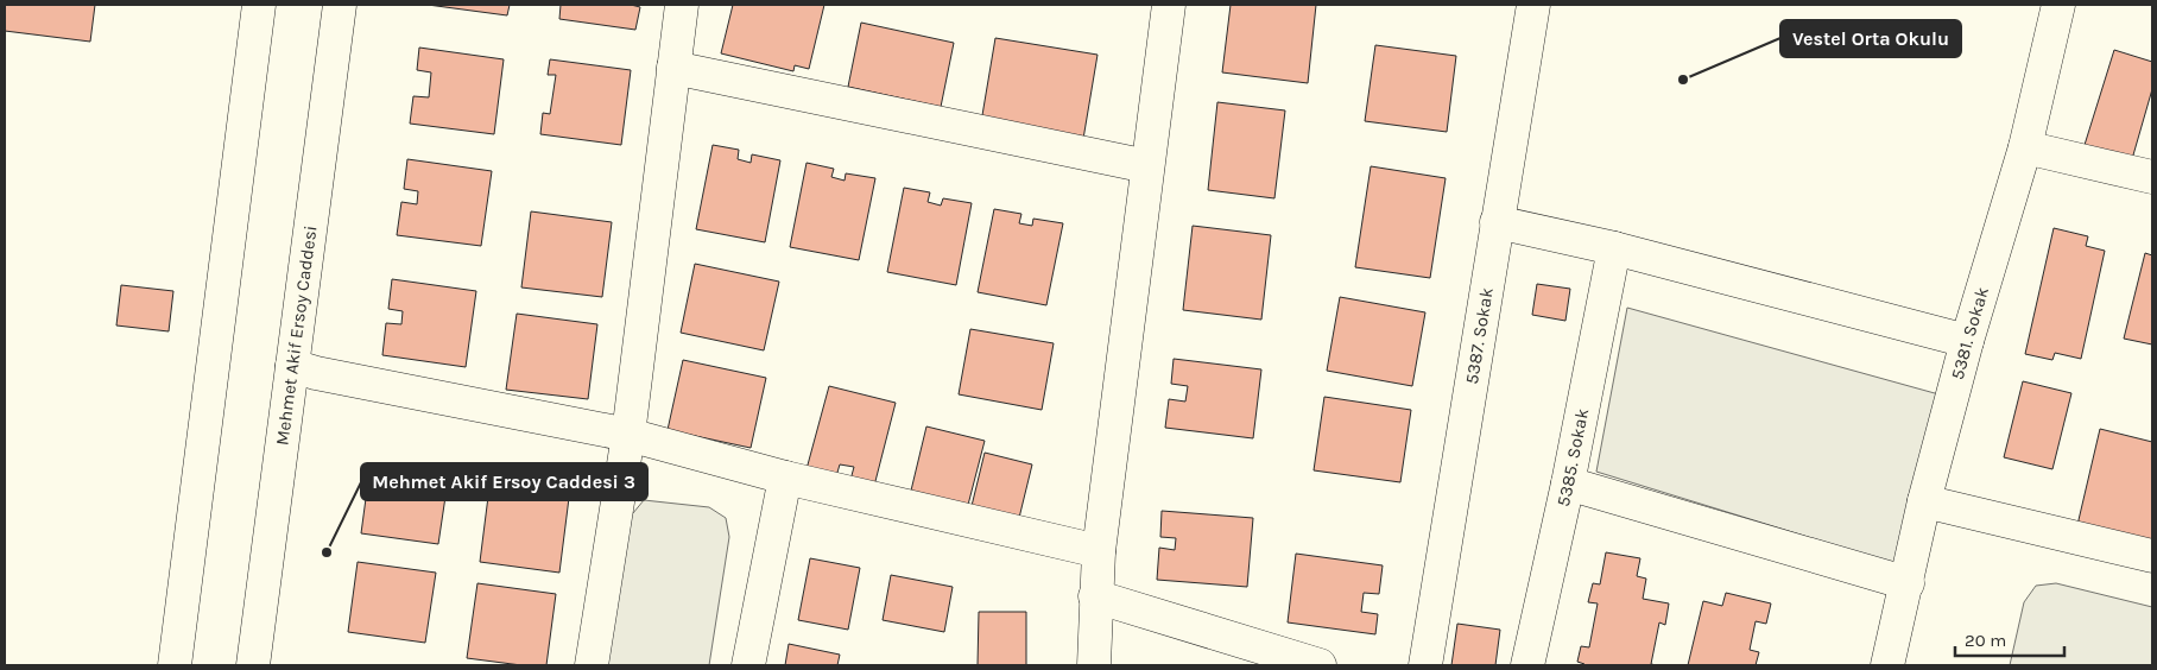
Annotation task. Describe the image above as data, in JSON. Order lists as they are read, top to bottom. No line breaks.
{"streets":{"street":["5381. Sokak","Mehmet Akif Ersoy Caddesi","5387. Sokak","5385. Sokak"]},"places":["Vestel Orta Okulu","Mehmet Akif Ersoy Caddesi 3"],"scale_bar":"20 m"}
